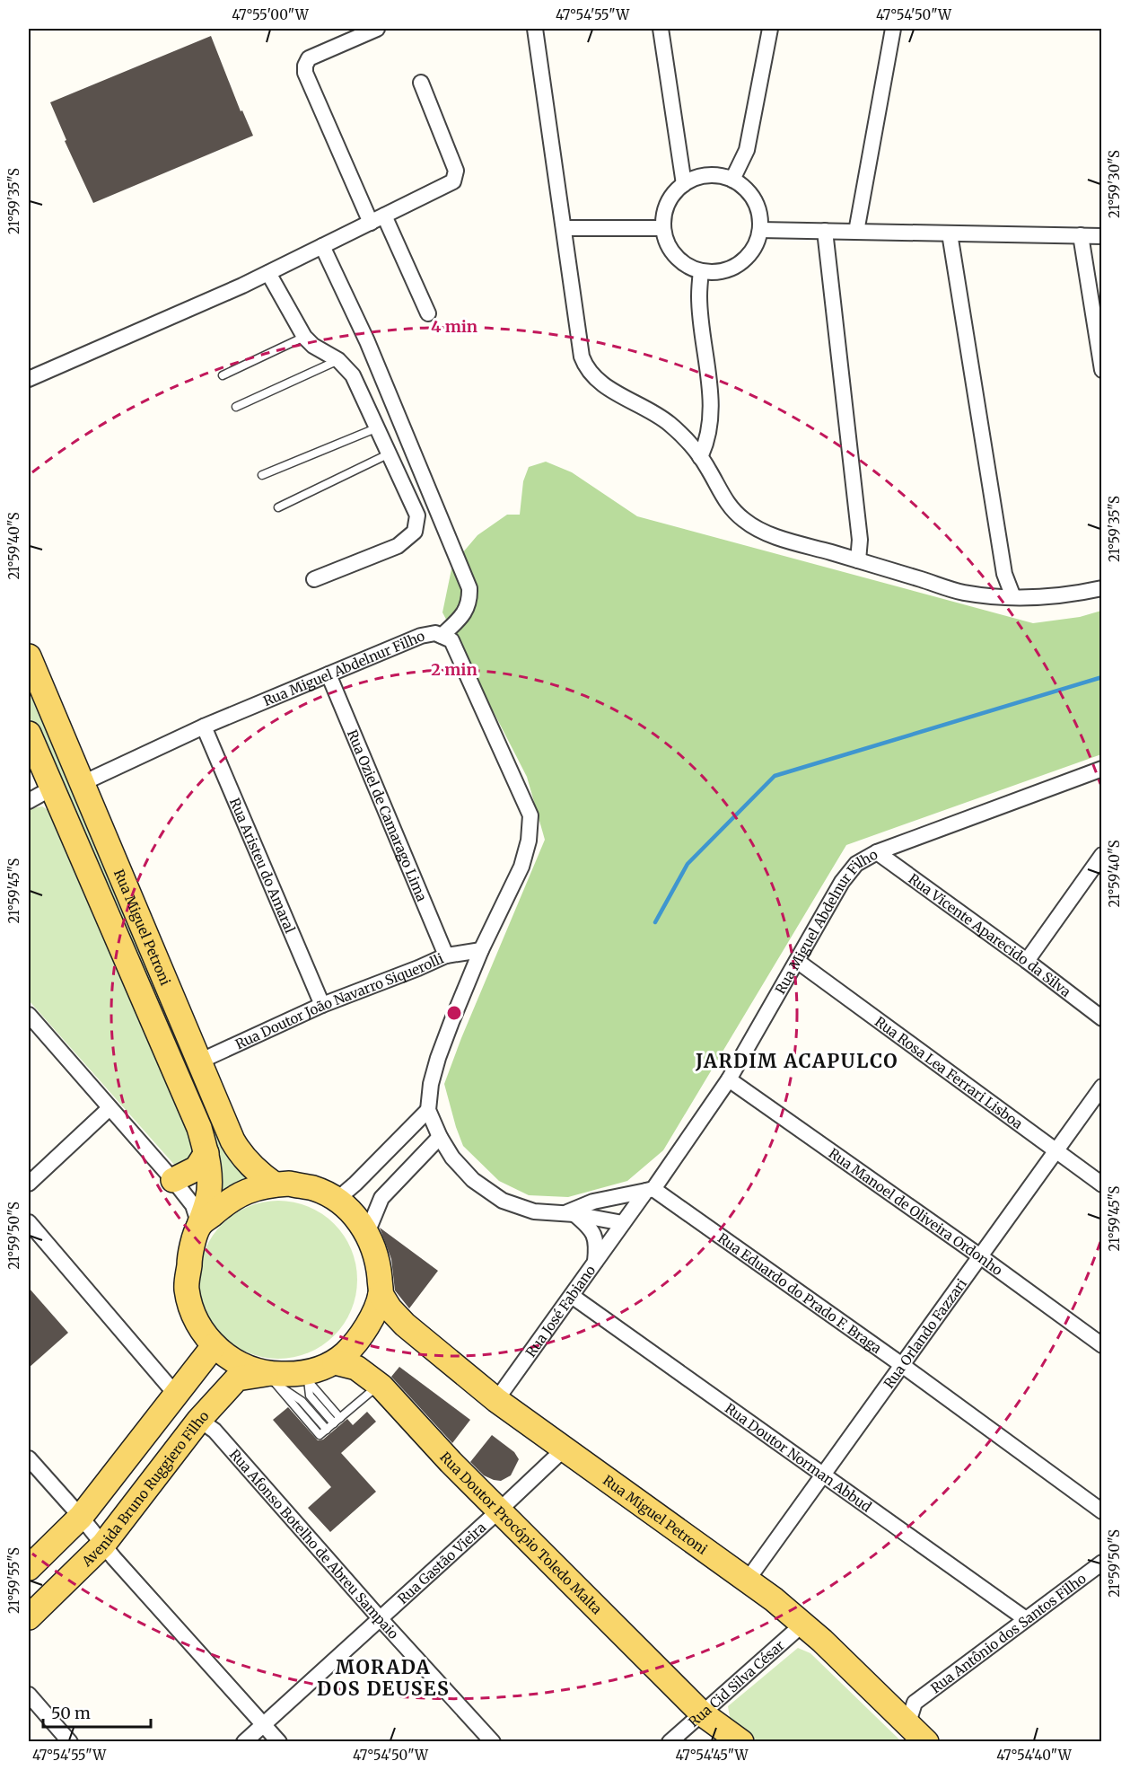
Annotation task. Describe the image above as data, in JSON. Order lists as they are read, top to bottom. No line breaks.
{"streets":{"main road":["Rua Miguel Petroni","Avenida Bruno Ruggiero Filho","Rua Doutor Procópio Toledo Malta"],"street":["Rua Miguel Abdelnur Filho","Rua Oziel de Camarago Lima","Rua Aristeu do Amaral","Rua Vicente Aparecido da Silva","Rua Doutor João Navarro Siquerolli","Rua Rosa Lea Ferrari Lisboa","Rua Manoel de Oliveira Ordonho","Rua Eduardo do Prado F. Braga","Rua José Fabiano","Rua Orlando Fazzari","Rua Doutor Norman Abbud","Rua Afonso Botelho de Abreu Sampaio","Rua Gastão Vieira","Rua Antônio dos Santos Filho","Rua Cid Silva César"]},"crossings":[["Rua Miguel Abdelnur Filho","Rua Oziel de Camarago Lima"],["Rua Miguel Abdelnur Filho","Rua Aristeu do Amaral"],["Rua Miguel Abdelnur Filho","Rua Miguel Petroni"],["Rua Miguel Abdelnur Filho","Rua Vicente Aparecido da Silva"],["Rua Miguel Abdelnur Filho","Rua Doutor João Navarro Siquerolli"],["Rua Miguel Abdelnur Filho","Rua Rosa Lea Ferrari Lisboa"],["Rua Miguel Abdelnur Filho","Rua Manoel de Oliveira Ordonho"],["Rua Miguel Abdelnur Filho","Rua Eduardo do Prado F. Braga"],["Rua Miguel Abdelnur Filho","Rua José Fabiano"],["Rua Oziel de Camarago Lima","Rua Doutor João Navarro Siquerolli"],["Rua Aristeu do Amaral","Rua Doutor João Navarro Siquerolli"],["Rua Miguel Petroni","Rua Doutor João Navarro Siquerolli"],["Rua Miguel Petroni","Rua José Fabiano"],["Rua Miguel Petroni","Rua Orlando Fazzari"],["Rua Miguel Petroni","Avenida Bruno Ruggiero Filho"],["Rua Miguel Petroni","Rua Gastão Vieira"],["Rua Miguel Petroni","Rua Antônio dos Santos Filho"],["Rua Miguel Petroni","Rua Cid Silva César"],["Rua Rosa Lea Ferrari Lisboa","Rua Orlando Fazzari"],["Rua Manoel de Oliveira Ordonho","Rua Orlando Fazzari"],["Rua Eduardo do Prado F. Braga","Rua Orlando Fazzari"],["Rua José Fabiano","Rua Doutor Norman Abbud"],["Rua Orlando Fazzari","Rua Doutor Norman Abbud"],["Rua Doutor Norman Abbud","Rua Antônio dos Santos Filho"],["Avenida Bruno Ruggiero Filho","Rua Afonso Botelho de Abreu Sampaio"],["Rua Doutor Procópio Toledo Malta","Rua Gastão Vieira"],["Rua Doutor Procópio Toledo Malta","Rua Cid Silva César"],["Rua Afonso Botelho de Abreu Sampaio","Rua Gastão Vieira"]],"districts":["JARDIM ACAPULCO","MORADA DOS DEUSES"],"scale_bar":"50 m","coordinates":["47°55'00\"W","47°54'55\"W","47°54'50\"W","21°59'30\"S","21°59'35\"S","21°59'40\"S","21°59'45\"S","21°59'50\"S","21°59'55\"S","47°54'45\"W","47°54'40\"W"],"rings":["4 min","2 min"]}
